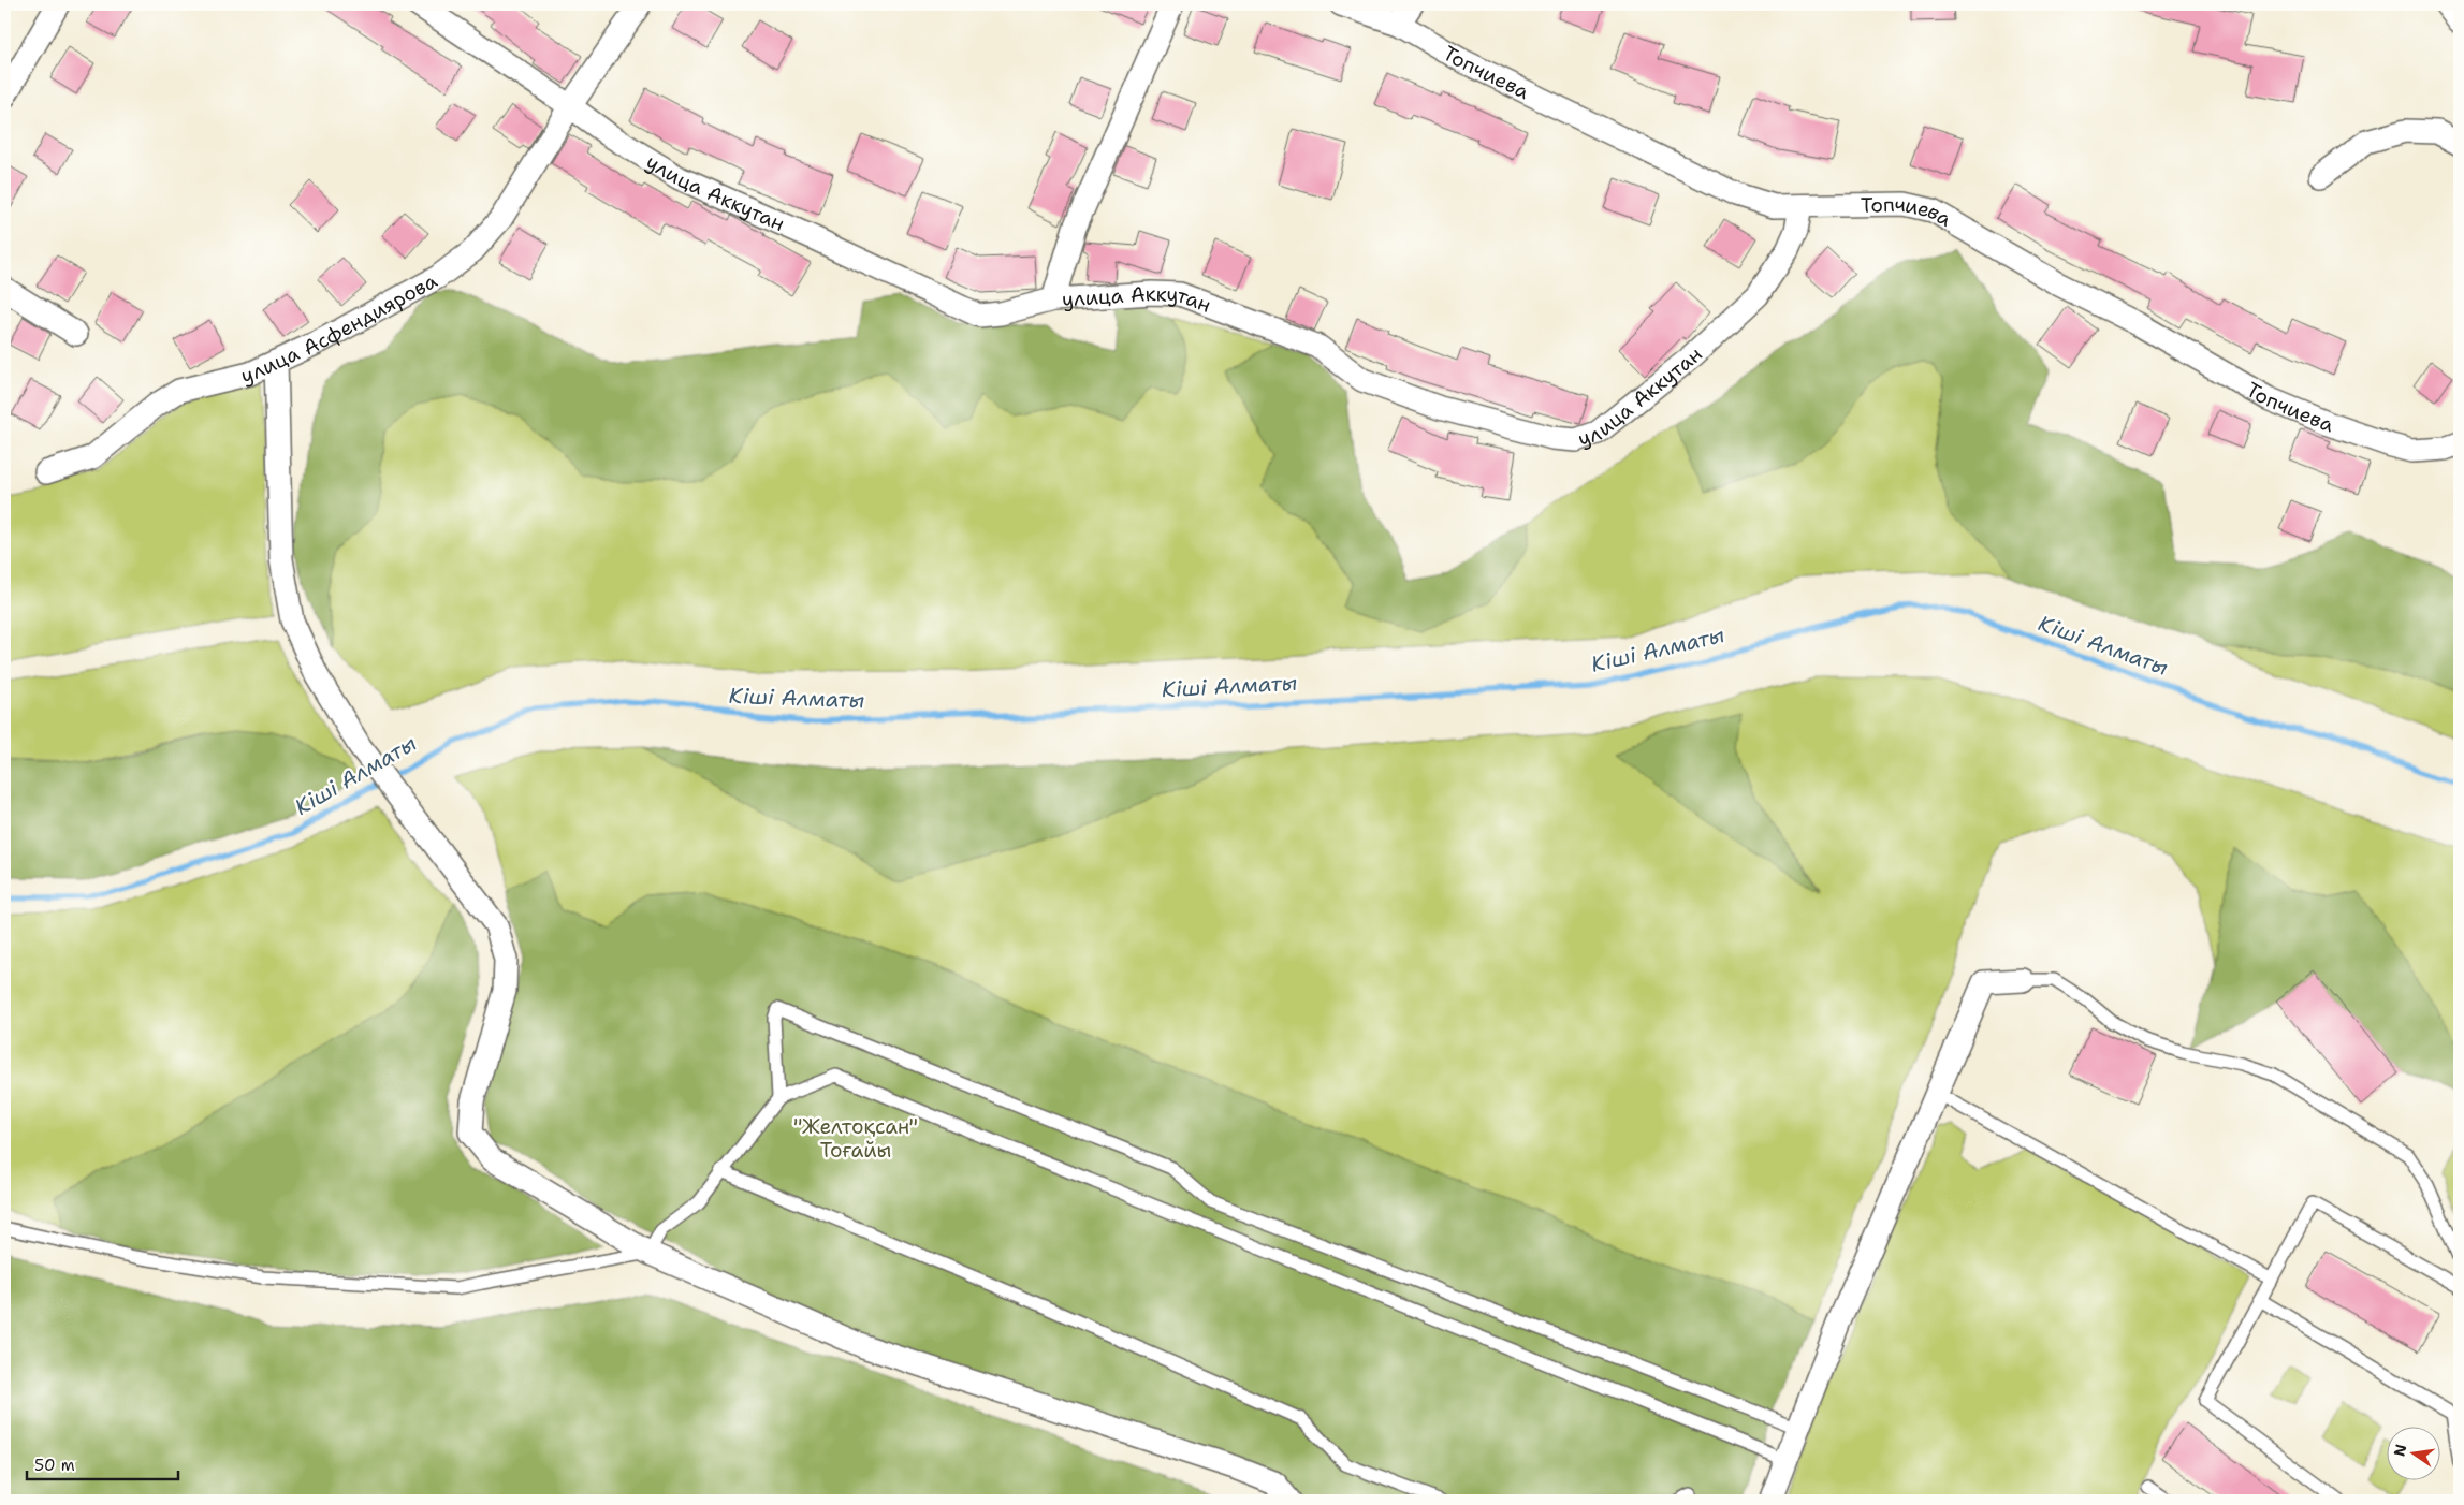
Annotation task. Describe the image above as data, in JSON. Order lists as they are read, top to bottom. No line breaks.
{"streets":{"street":["Топчиева","улица Аккутан","улица Асфендиярова"]},"crossings":[["Топчиева","улица Аккутан"],["улица Аккутан","улица Асфендиярова"]],"water":["Кіші Алматы"],"parks":["\"Желтоқсан\" Тоғайы"],"scale_bar":"50 m","north":"left"}
